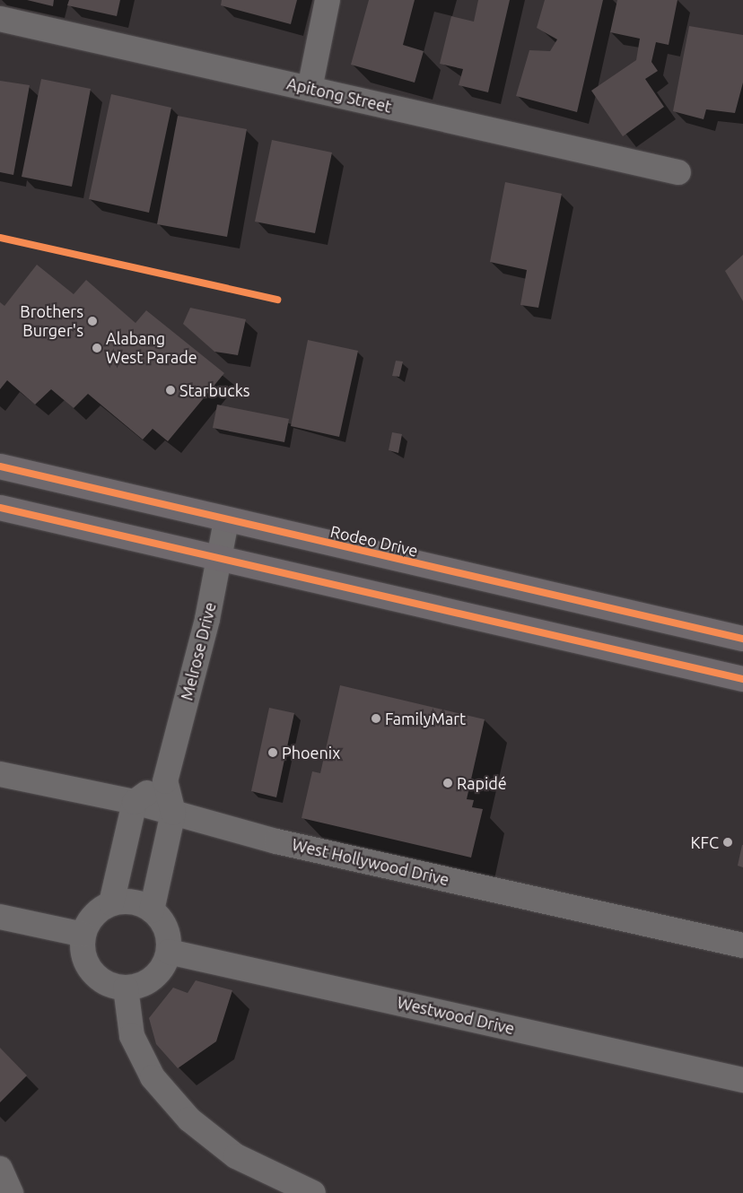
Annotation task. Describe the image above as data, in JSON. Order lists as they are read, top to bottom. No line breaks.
{"streets":{"main road":["Rodeo Drive"],"street":["Apitong Street","Melrose Drive","West Hollywood Drive","Westwood Drive"]},"crossings":[["Rodeo Drive","Melrose Drive"],["Melrose Drive","West Hollywood Drive"],["Melrose Drive","Westwood Drive"]],"places":["Brothers Burger's","Alabang West Parade","Starbucks","FamilyMart","Phoenix","Rapidé","KFC"]}
